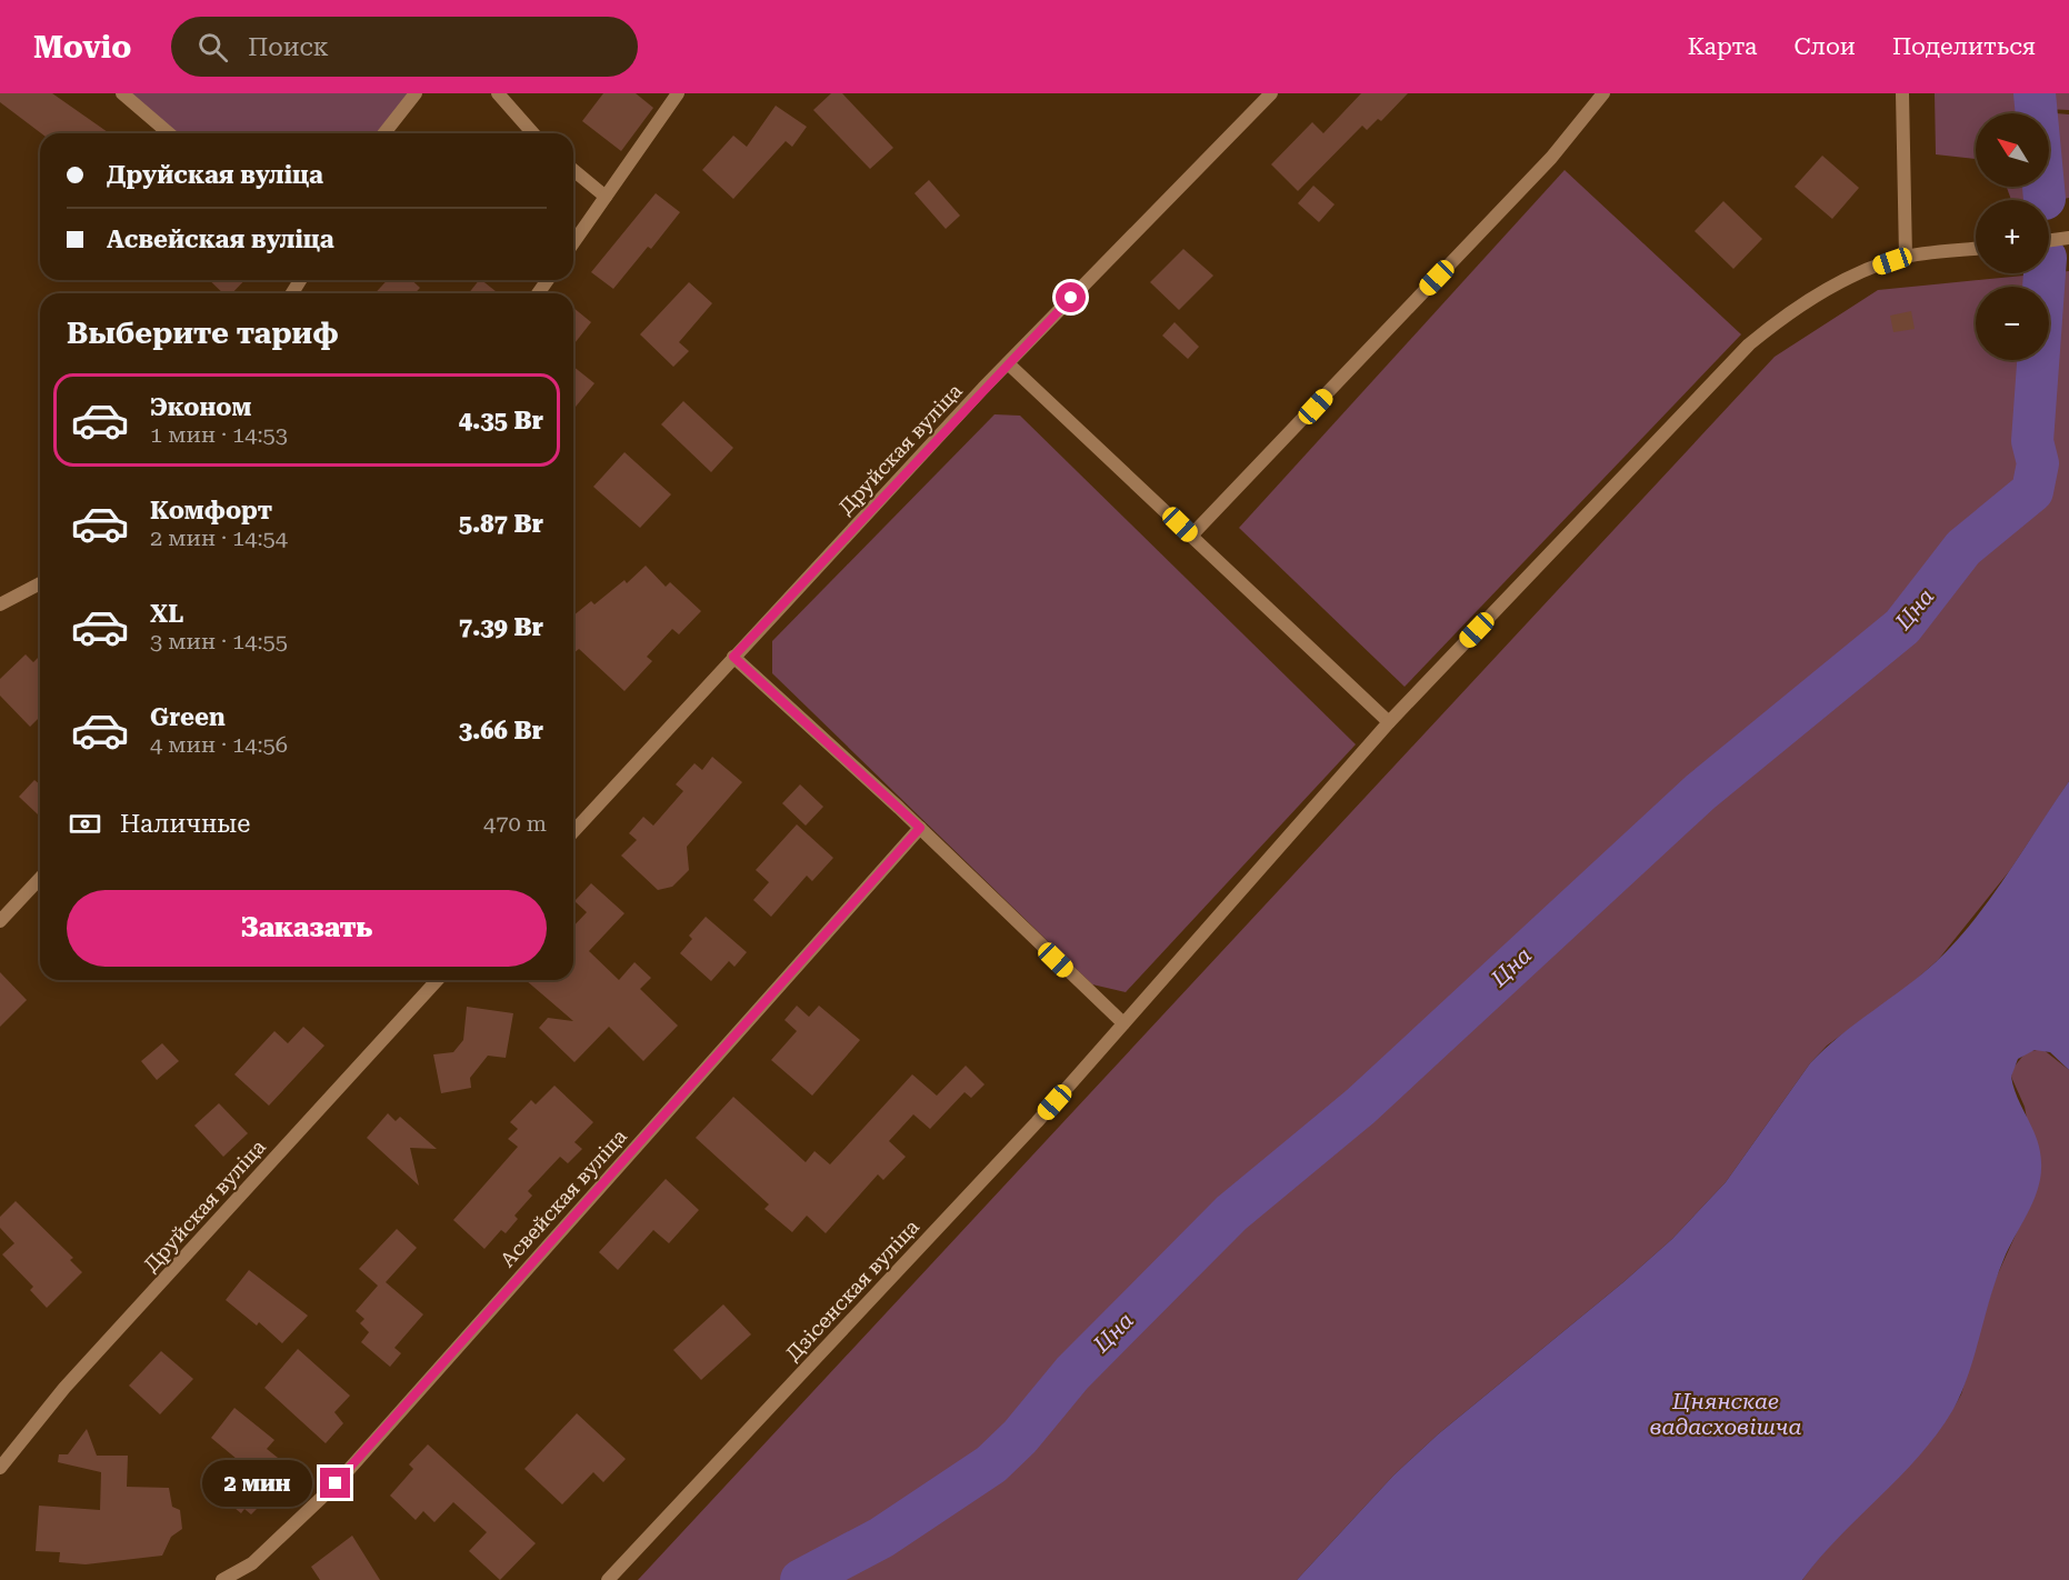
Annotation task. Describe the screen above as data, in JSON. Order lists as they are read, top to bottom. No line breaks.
{"streets":{"street":["Друйская вуліца","Асвейская вуліца","Дзісенская вуліца"]},"water":["Цна","Цнянскае вадасховішча"],"north":"top left","page":{"header":"Movio","search":"Поиск","nav":["Карта","Слои","Поделиться"],"map_buttons":["+","−"],"banner":["Друйская вуліца","Асвейская вуліца"],"heading":"Выберите тариф","list":[{"name":"Эконом","note":"1 мин · 14:53","value":"4.35 Br"},{"name":"Комфорт","note":"2 мин · 14:54","value":"5.87 Br"},{"name":"XL","note":"3 мин · 14:55","value":"7.39 Br"},{"name":"Green","note":"4 мин · 14:56","value":"3.66 Br"}],"pay":["Наличные","470 m"],"buttons":"Заказать","bubble":"2 мин"}}
